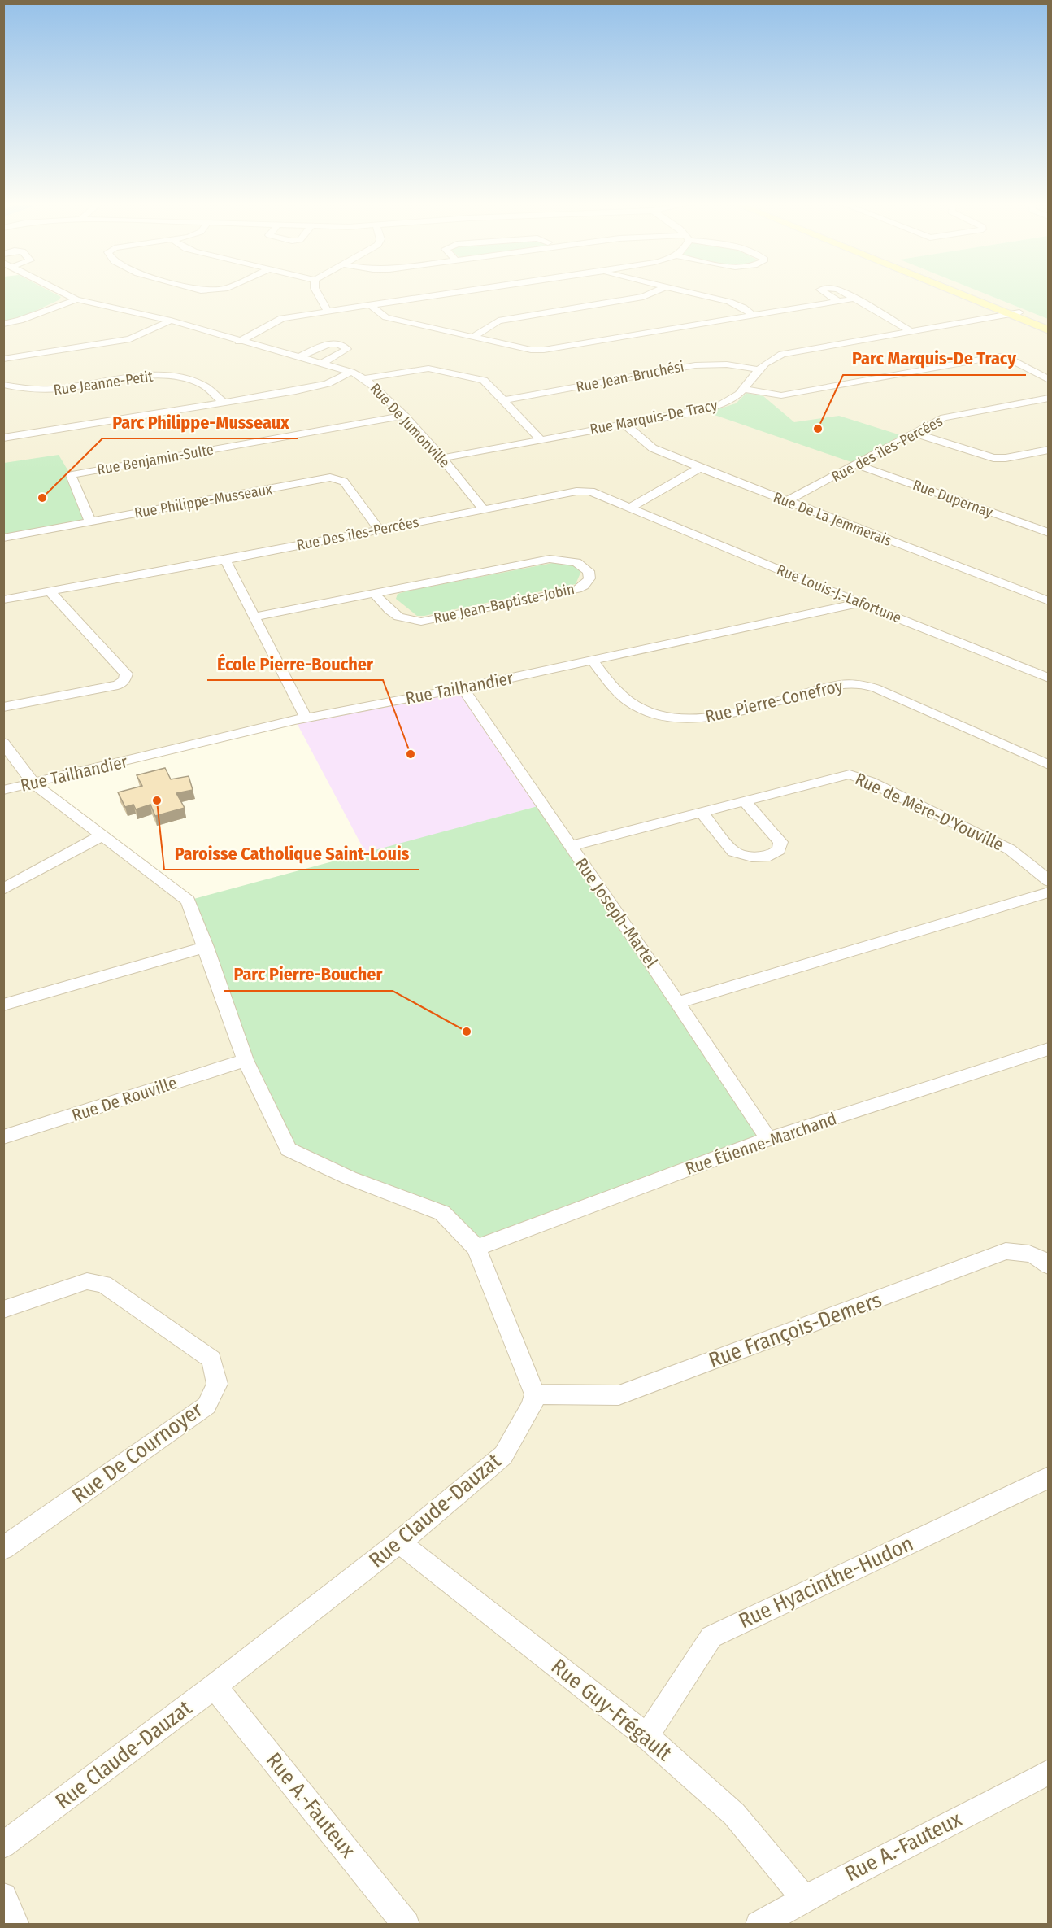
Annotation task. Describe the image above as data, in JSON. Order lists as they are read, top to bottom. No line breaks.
{"streets":{"street":["Rue Jean-Bruchési","Rue Jeanne-Petit","Rue Marquis-De Tracy","Rue De Jumonville","Rue des îles-Percées","Rue Benjamin-Sulte","Rue Dupernay","Rue Philippe-Musseaux","Rue De La Jemmerais","Rue Des îles-Percées","Rue Louis-J.-Lafortune","Rue Jean-Baptiste-Jobin","Rue Tailhandier","Rue Pierre-Conefroy","Rue de Mère-D'Youville","Rue Joseph-Martel","Rue De Rouville","Rue Étienne-Marchand","Rue François-Demers","Rue De Cournoyer","Rue Claude-Dauzat","Rue Hyacinthe-Hudon","Rue Guy-Frégault","Rue A.-Fauteux"]},"crossings":[["Rue Jean-Bruchési","Rue Marquis-De Tracy"],["Rue Marquis-De Tracy","Rue De Jumonville"],["Rue Marquis-De Tracy","Rue De La Jemmerais"],["Rue De Jumonville","Rue Benjamin-Sulte"],["Rue De Jumonville","Rue Des îles-Percées"],["Rue des îles-Percées","Rue Dupernay"],["Rue des îles-Percées","Rue De La Jemmerais"],["Rue Benjamin-Sulte","Rue Philippe-Musseaux"],["Rue Philippe-Musseaux","Rue Des îles-Percées"],["Rue Des îles-Percées","Rue Louis-J.-Lafortune"],["Rue Louis-J.-Lafortune","Rue Tailhandier"],["Rue Tailhandier","Rue Pierre-Conefroy"],["Rue Tailhandier","Rue Joseph-Martel"],["Rue de Mère-D'Youville","Rue Joseph-Martel"],["Rue Joseph-Martel","Rue Étienne-Marchand"],["Rue François-Demers","Rue Claude-Dauzat"],["Rue Claude-Dauzat","Rue Guy-Frégault"],["Rue Claude-Dauzat","Rue A.-Fauteux"],["Rue Hyacinthe-Hudon","Rue Guy-Frégault"],["Rue Guy-Frégault","Rue A.-Fauteux"]],"places":["Parc Marquis-De Tracy","Parc Philippe-Musseaux","École Pierre-Boucher","Paroisse Catholique Saint-Louis","Parc Pierre-Boucher"]}
